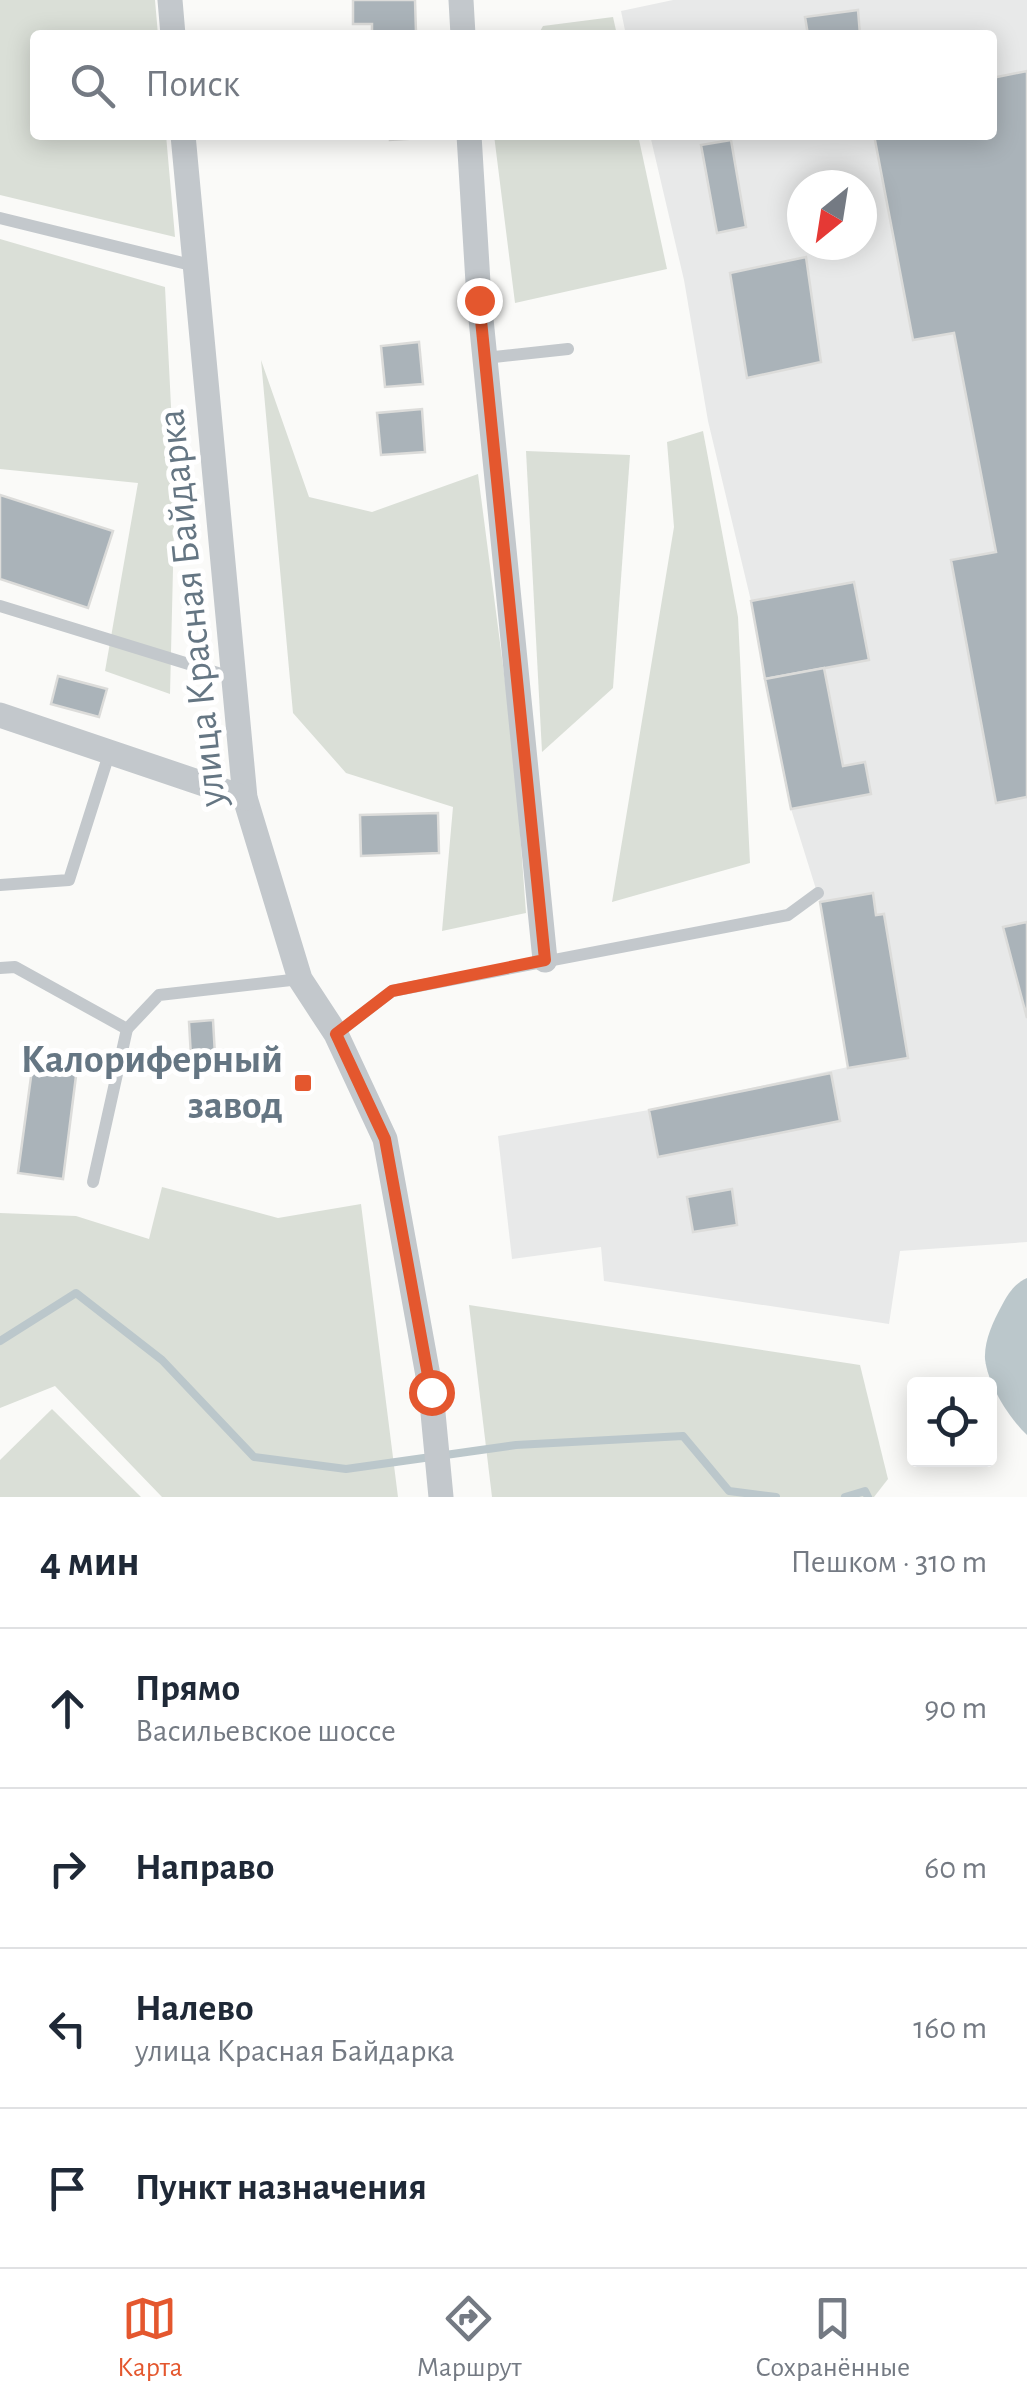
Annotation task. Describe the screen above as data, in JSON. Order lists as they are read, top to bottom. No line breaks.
{"streets":{"street":["улица Красная Байдарка"]},"places":{"transit":["Калориферный завод"]},"north":"bottom left","page":{"search":"Поиск","heading":["4 мин","Пешком · 310 m"],"list":[["Прямо","Васильевское шоссе","90 m"],["Направо","60 m"],["Налево","улица Красная Байдарка","160 m"],"Пункт назначения"],"nav":["Карта","Маршрут","Сохранённые"]}}
